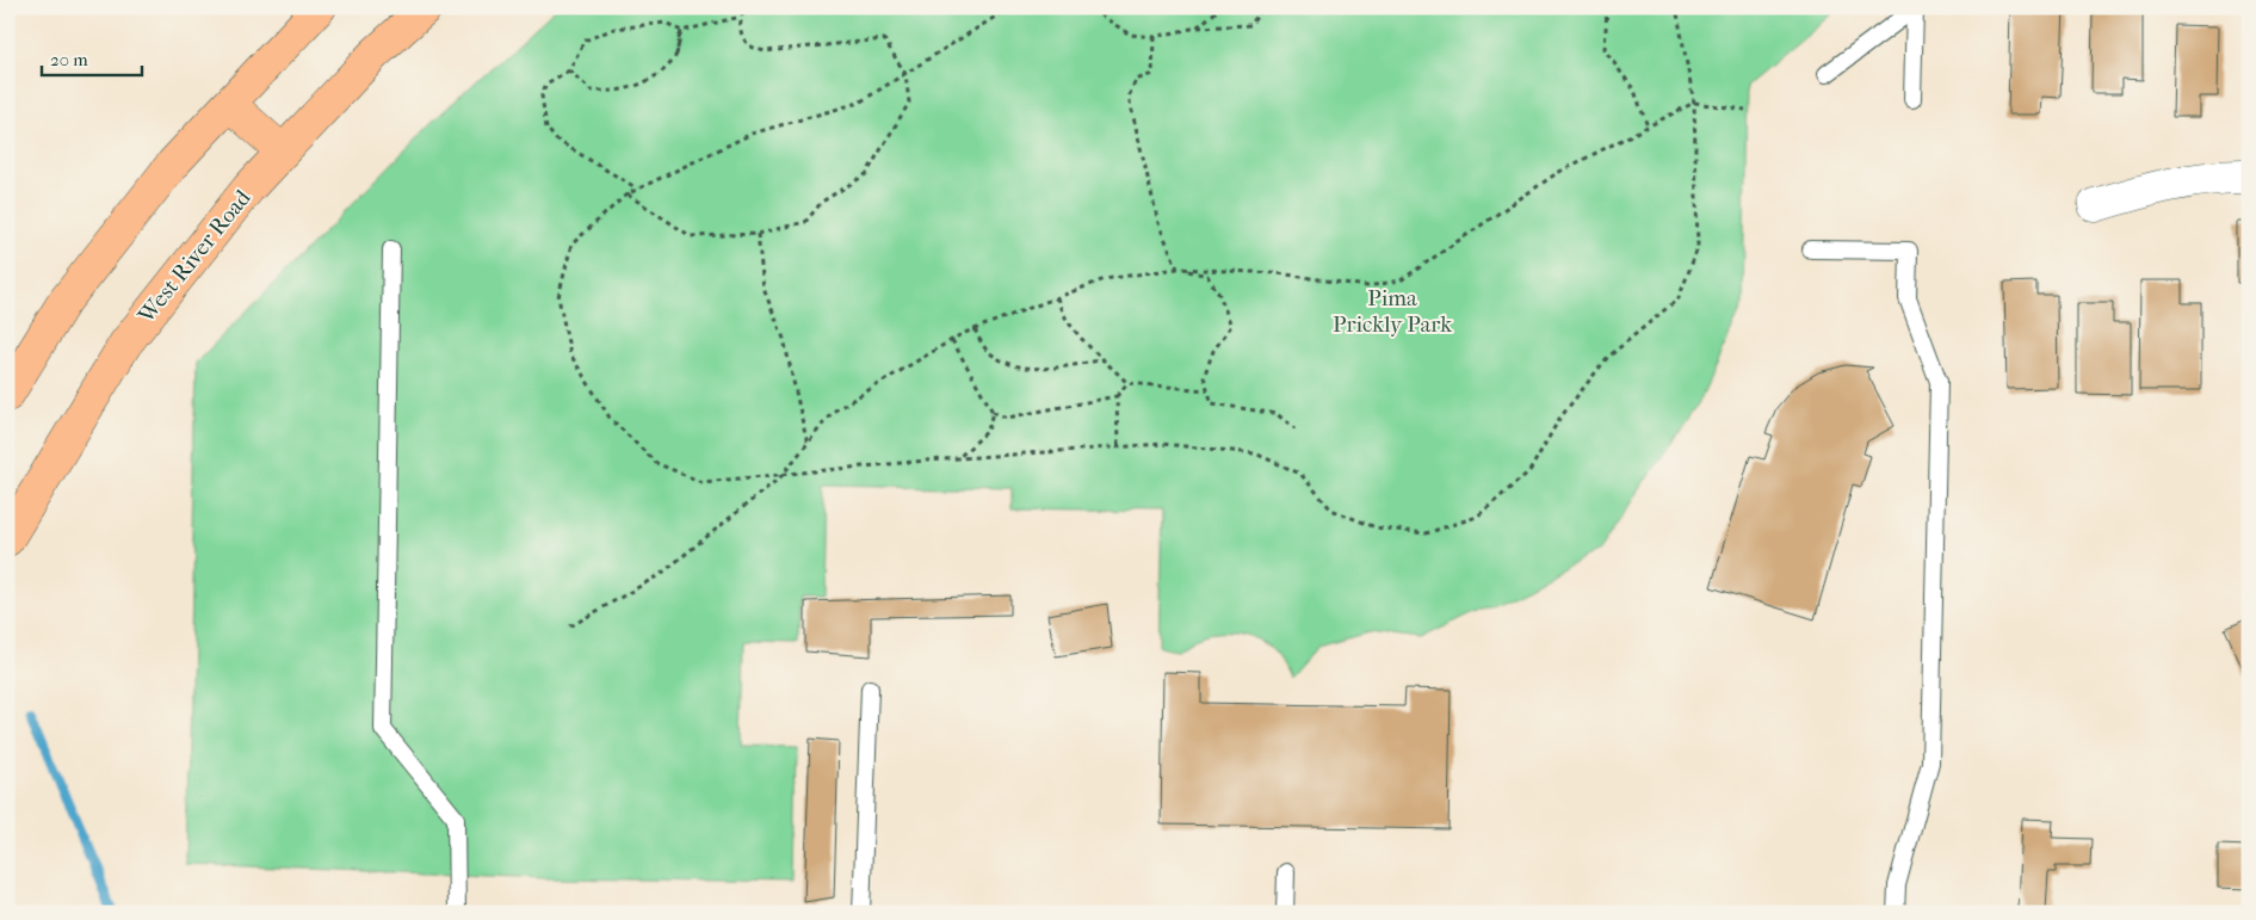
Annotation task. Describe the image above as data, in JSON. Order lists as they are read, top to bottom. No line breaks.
{"streets":{"main road":["West River Road"]},"parks":["Pima Prickly Park"],"scale_bar":"20 m"}
